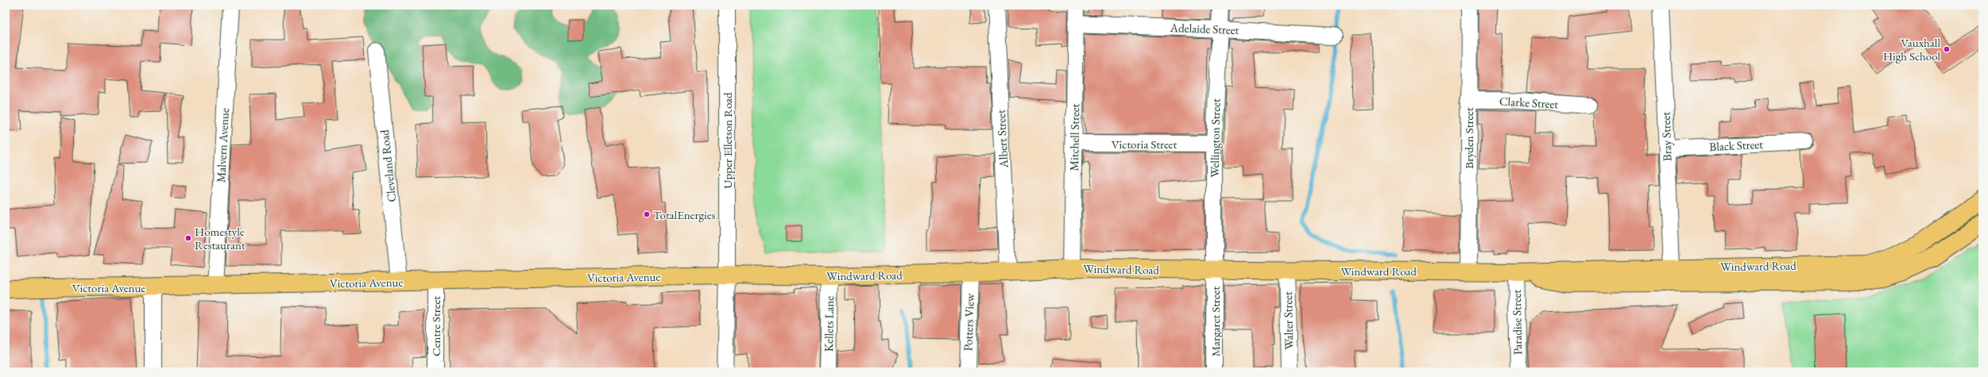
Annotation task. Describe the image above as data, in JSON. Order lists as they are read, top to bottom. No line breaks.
{"streets":{"main road":["Windward Road","Victoria Avenue"],"street":["Adelaide Street","Clarke Street","Bray Street","Mitchell Street","Wellington Street","Bryden Street","Albert Street","Upper Elletson Road","Victoria Street","Malvern Avenue","Black Street","Cleveland Road","Walter Street","Margaret Street","Potters View","Paradise Street","Kellets Lane","Centre Street"]},"crossings":[["Adelaide Street","Mitchell Street"],["Adelaide Street","Wellington Street"],["Clarke Street","Bryden Street"],["Bray Street","Black Street"],["Bray Street","Windward Road"],["Mitchell Street","Victoria Street"],["Mitchell Street","Windward Road"],["Wellington Street","Victoria Street"],["Wellington Street","Windward Road"],["Wellington Street","Margaret Street"],["Bryden Street","Windward Road"],["Albert Street","Windward Road"],["Upper Elletson Road","Windward Road"],["Upper Elletson Road","Victoria Avenue"],["Malvern Avenue","Victoria Avenue"],["Cleveland Road","Victoria Avenue"],["Windward Road","Victoria Avenue"],["Windward Road","Walter Street"],["Windward Road","Margaret Street"],["Windward Road","Potters View"],["Windward Road","Paradise Street"],["Windward Road","Kellets Lane"],["Victoria Avenue","Centre Street"]],"places":["Vauxhall High School","TotalEnergies","Homestyle Restaurant"]}
